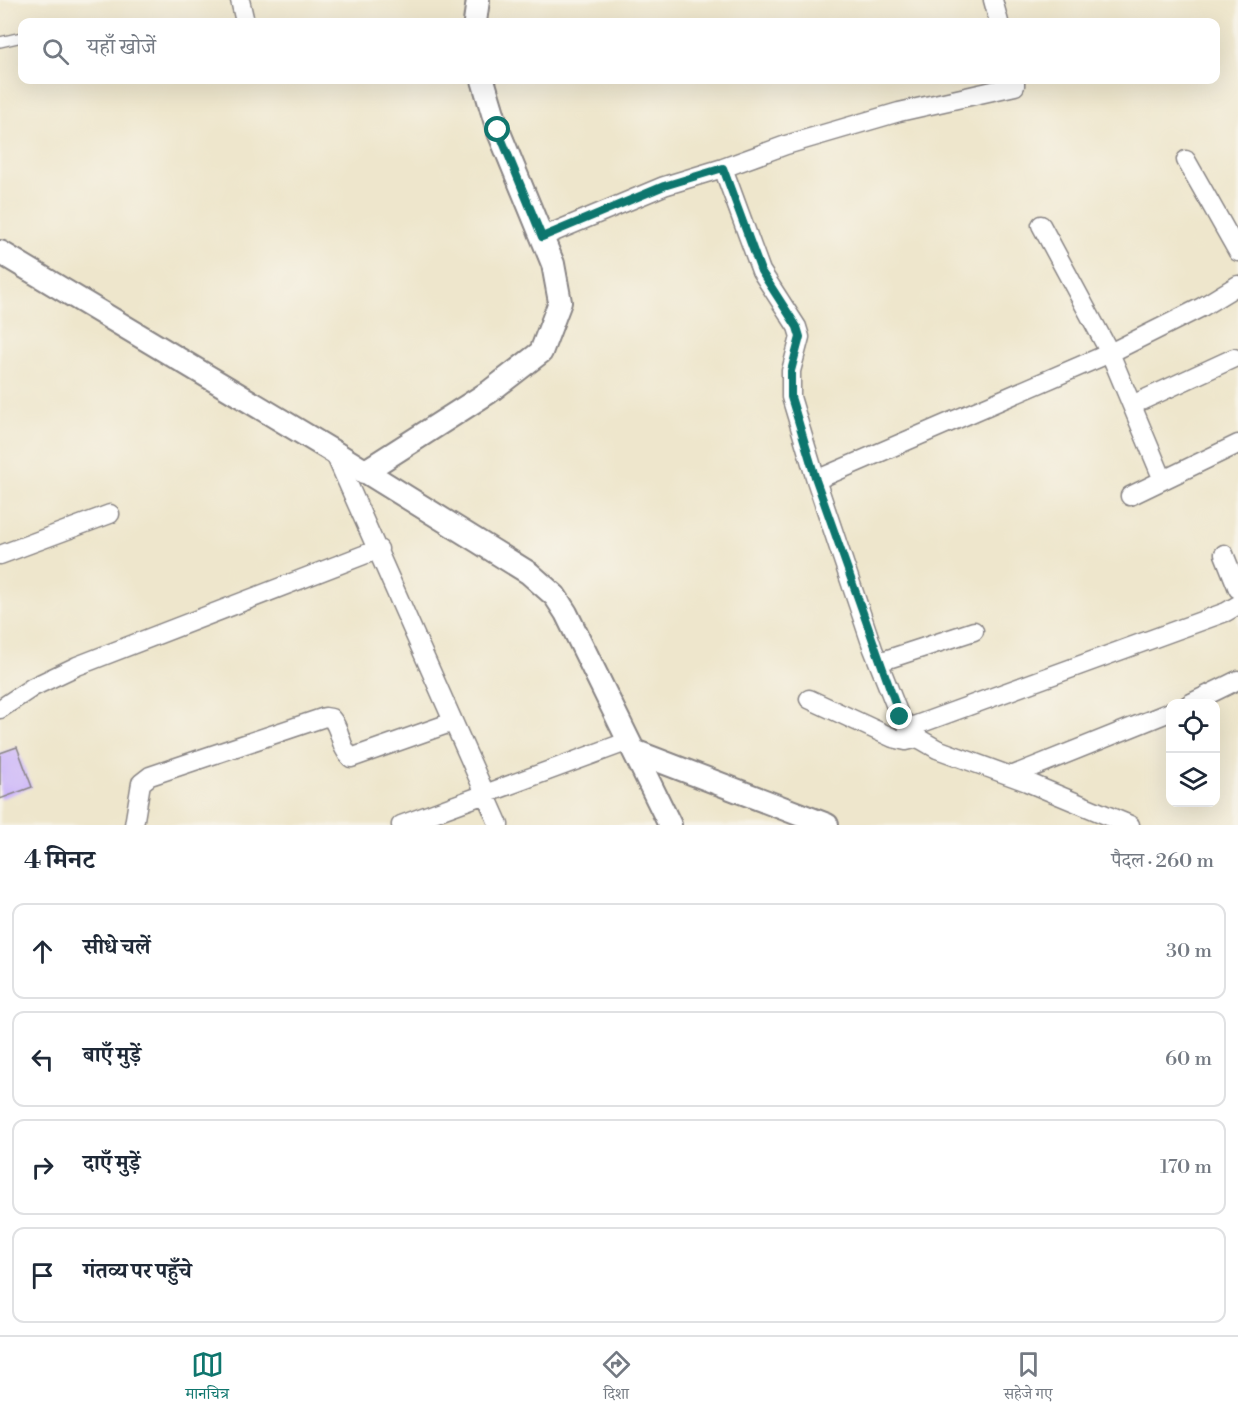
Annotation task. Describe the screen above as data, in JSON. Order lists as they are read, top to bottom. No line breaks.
{"page":{"search":"यहाँ खोजें","heading":["4 मिनट","पैदल · 260 m"],"list":[["सीधे चलें","30 m"],["बाएँ मुड़ें","60 m"],["दाएँ मुड़ें","170 m"],"गंतव्य पर पहुँचे"],"nav":["मानचित्र","दिशा","सहेजे गए"]}}
